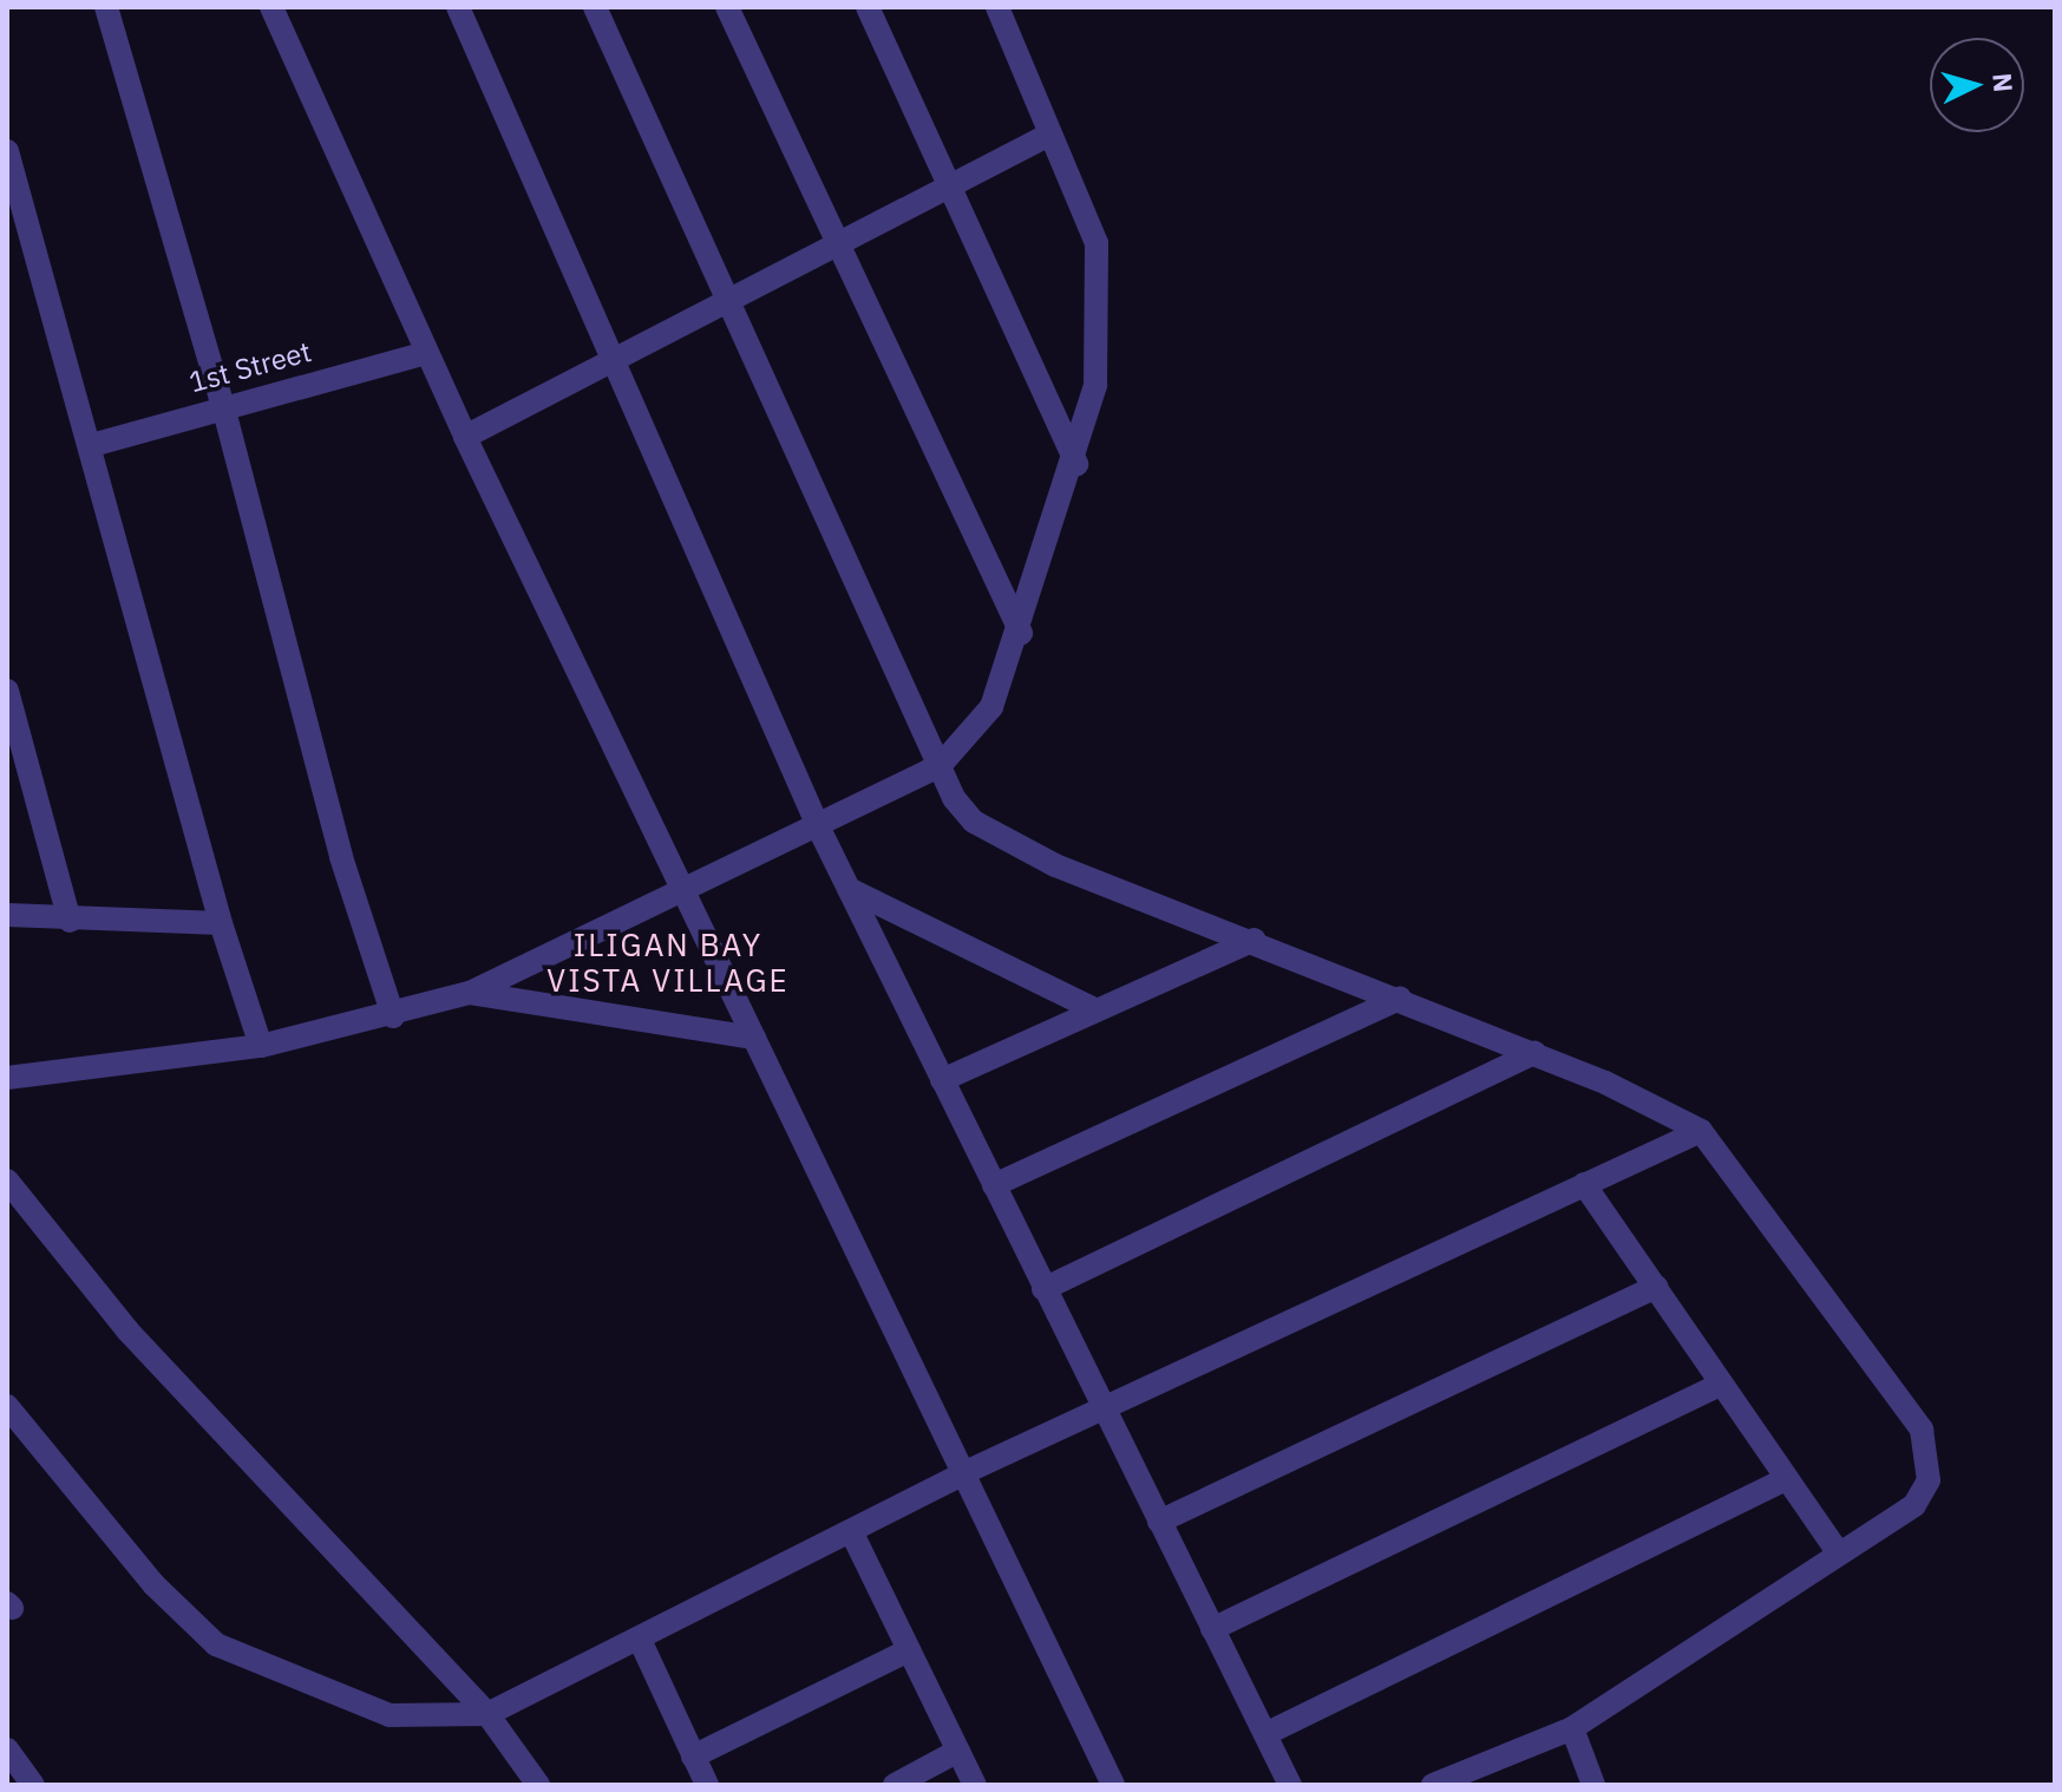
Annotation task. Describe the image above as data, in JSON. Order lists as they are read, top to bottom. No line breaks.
{"streets":{"street":["1st Street"]},"districts":["ILIGAN BAY VISTA VILLAGE"],"north":"right"}
